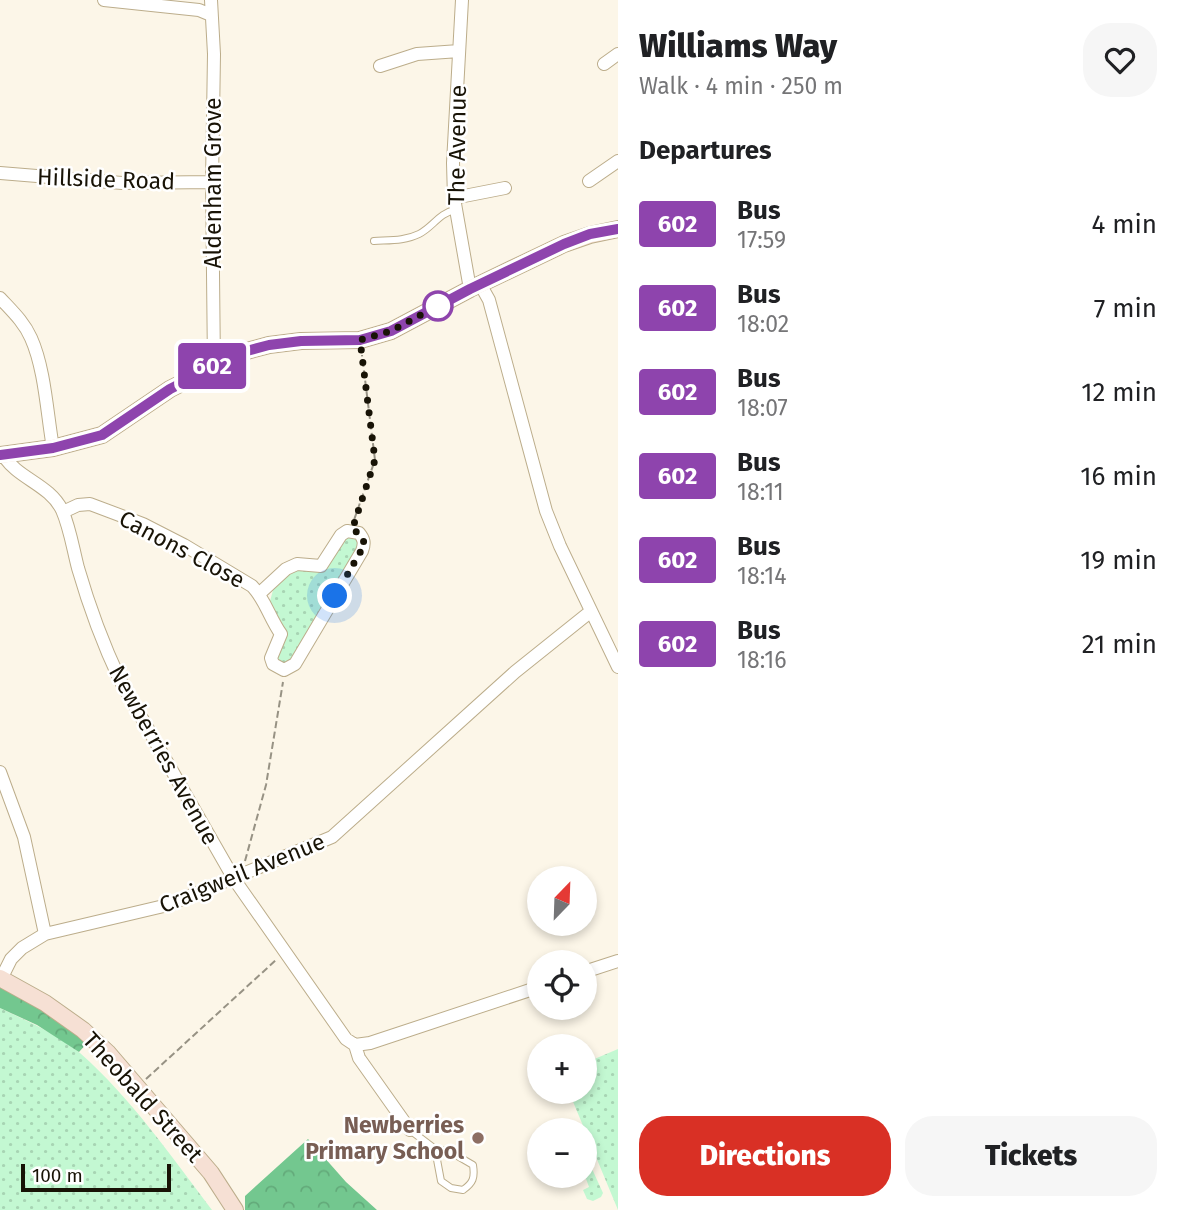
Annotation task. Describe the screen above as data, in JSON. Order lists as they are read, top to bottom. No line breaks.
{"streets":{"street":["The Avenue","Hillside Road","Aldenham Grove","Canons Close","Newberries Avenue","Craigweil Avenue","Theobald Street"]},"crossings":[["The Avenue","Craigweil Avenue"],["Hillside Road","Aldenham Grove"],["Canons Close","Newberries Avenue"],["Newberries Avenue","Craigweil Avenue"],["Craigweil Avenue","Theobald Street"]],"places":["Newberries Primary School"],"lines":["bus line 602"],"scale_bar":"100 m","north":"top right","page":{"on_map":"602","heading":[["Williams Way","Walk · 4 min · 250 m"],"Departures"],"list":[{"mark":"602","name":"Bus","note":"17:59","value":"4 min"},{"mark":"602","name":"Bus","note":"18:02","value":"7 min"},{"mark":"602","name":"Bus","note":"18:07","value":"12 min"},{"mark":"602","name":"Bus","note":"18:11","value":"16 min"},{"mark":"602","name":"Bus","note":"18:14","value":"19 min"},{"mark":"602","name":"Bus","note":"18:16","value":"21 min"}],"map_buttons":["+","−"],"buttons":["Directions","Tickets"],"scale":"100 m"}}
